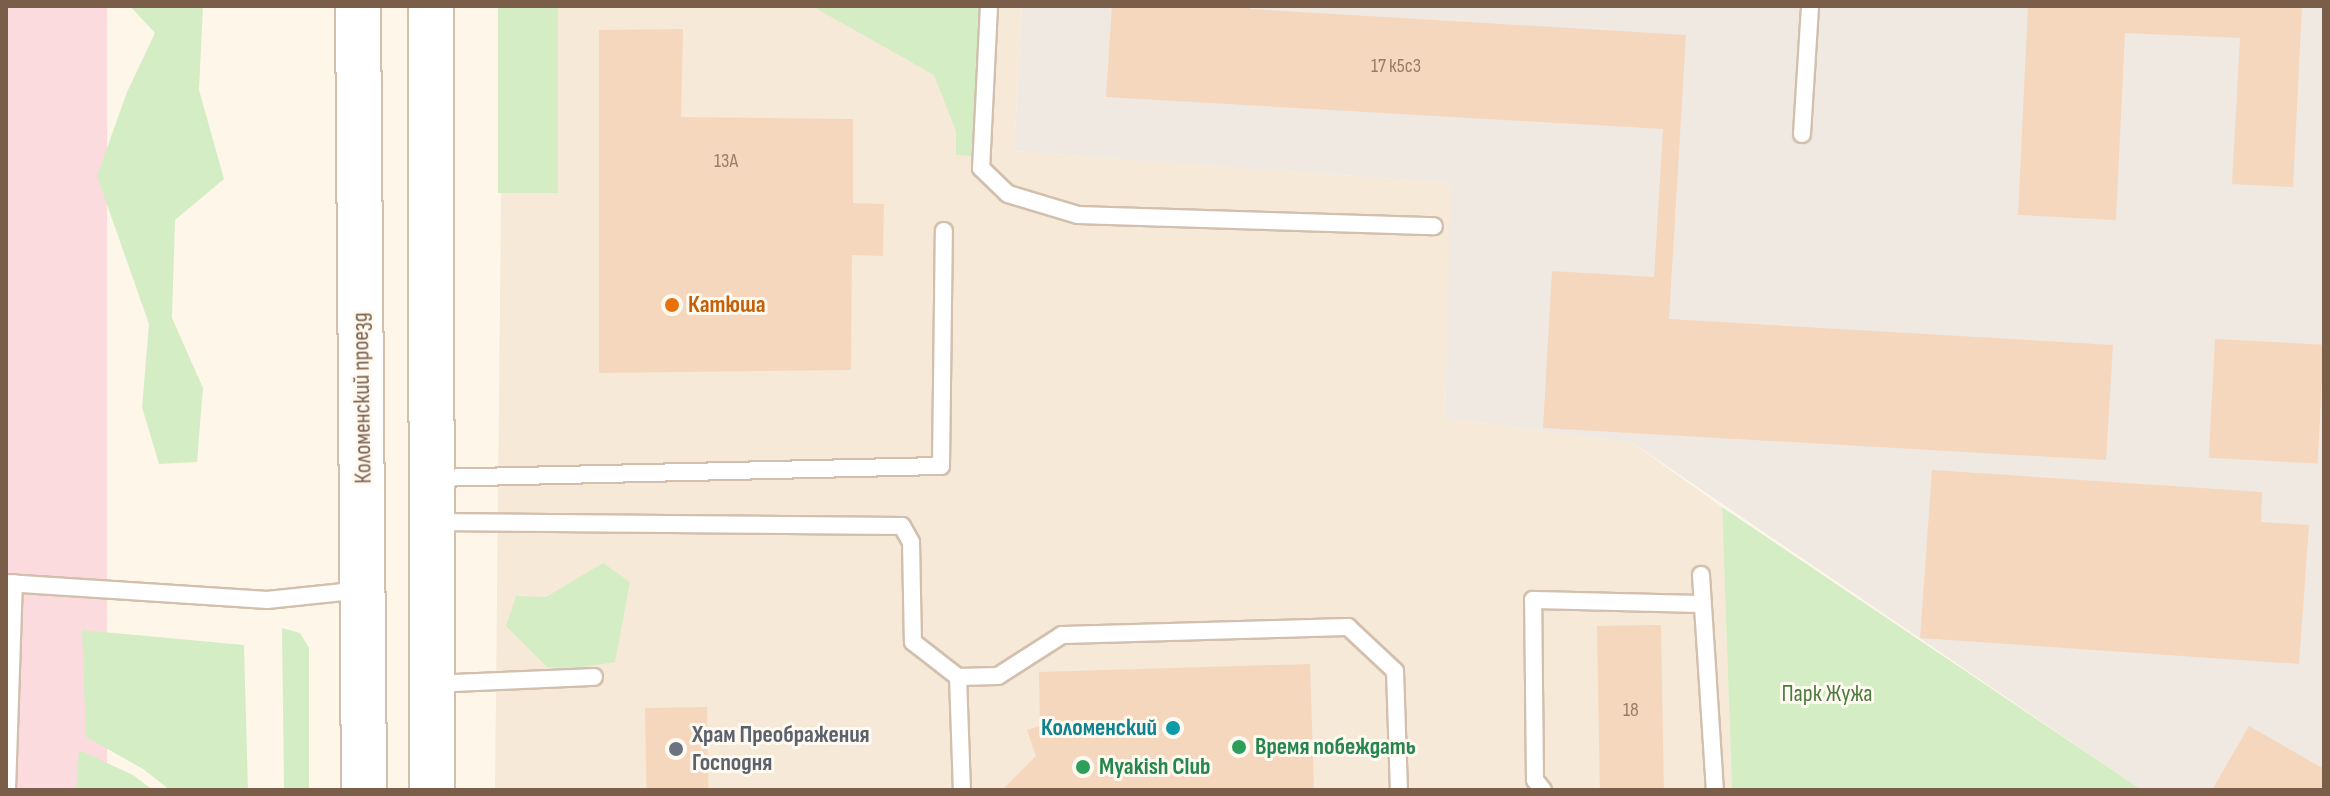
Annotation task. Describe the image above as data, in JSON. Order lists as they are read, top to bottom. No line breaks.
{"streets":{"main road":["Коломенский проезд"]},"parks":["Парк Жужа"],"places":["Катюша","Коломенский","Время побеждать","Храм Преображения Господня","Myakish Club"],"house_numbers":["17 к5с3","13А","18"]}
